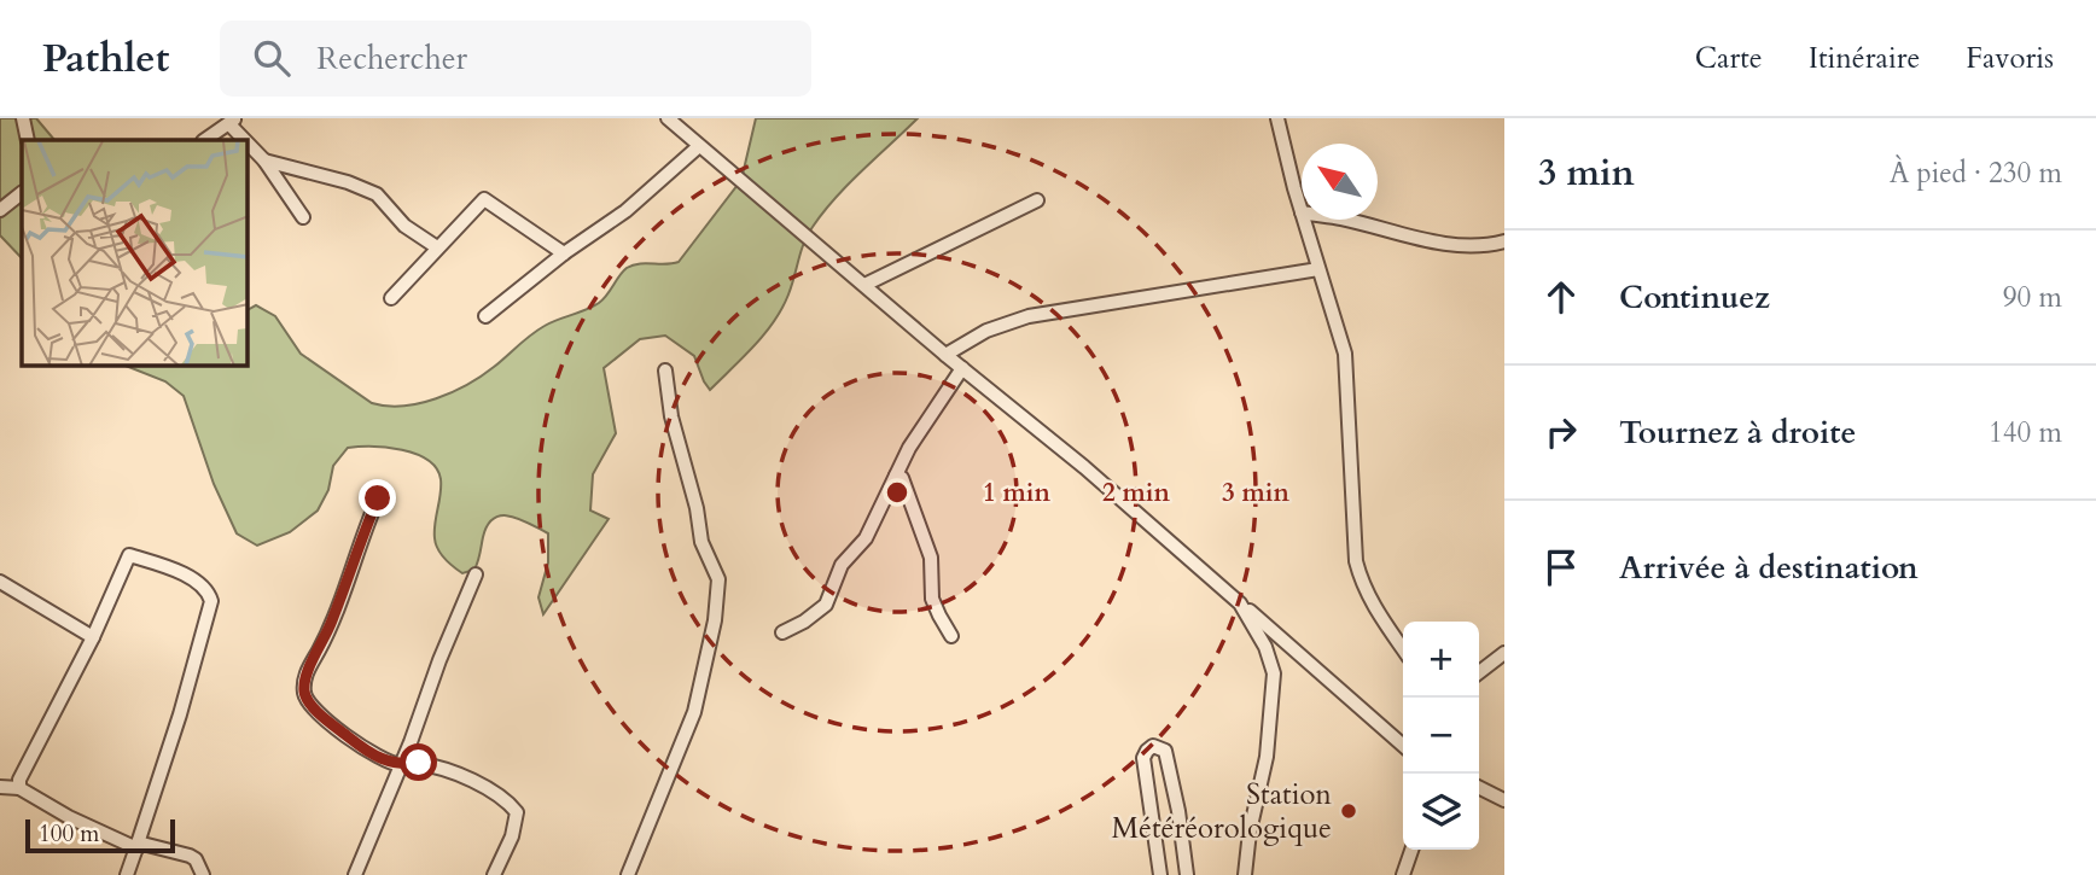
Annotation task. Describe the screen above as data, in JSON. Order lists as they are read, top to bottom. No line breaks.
{"places":["Station Météréorologique"],"scale_bar":"100 m","north":"top left","page":{"header":"Pathlet","search":"Rechercher","nav":["Carte","Itinéraire","Favoris"],"heading":["3 min","À pied · 230 m"],"list":[["Continuez","90 m"],["Tournez à droite","140 m"],"Arrivée à destination"],"map_buttons":["+","−"],"scale":"100 m"},"rings":["1 min","2 min","3 min"]}
